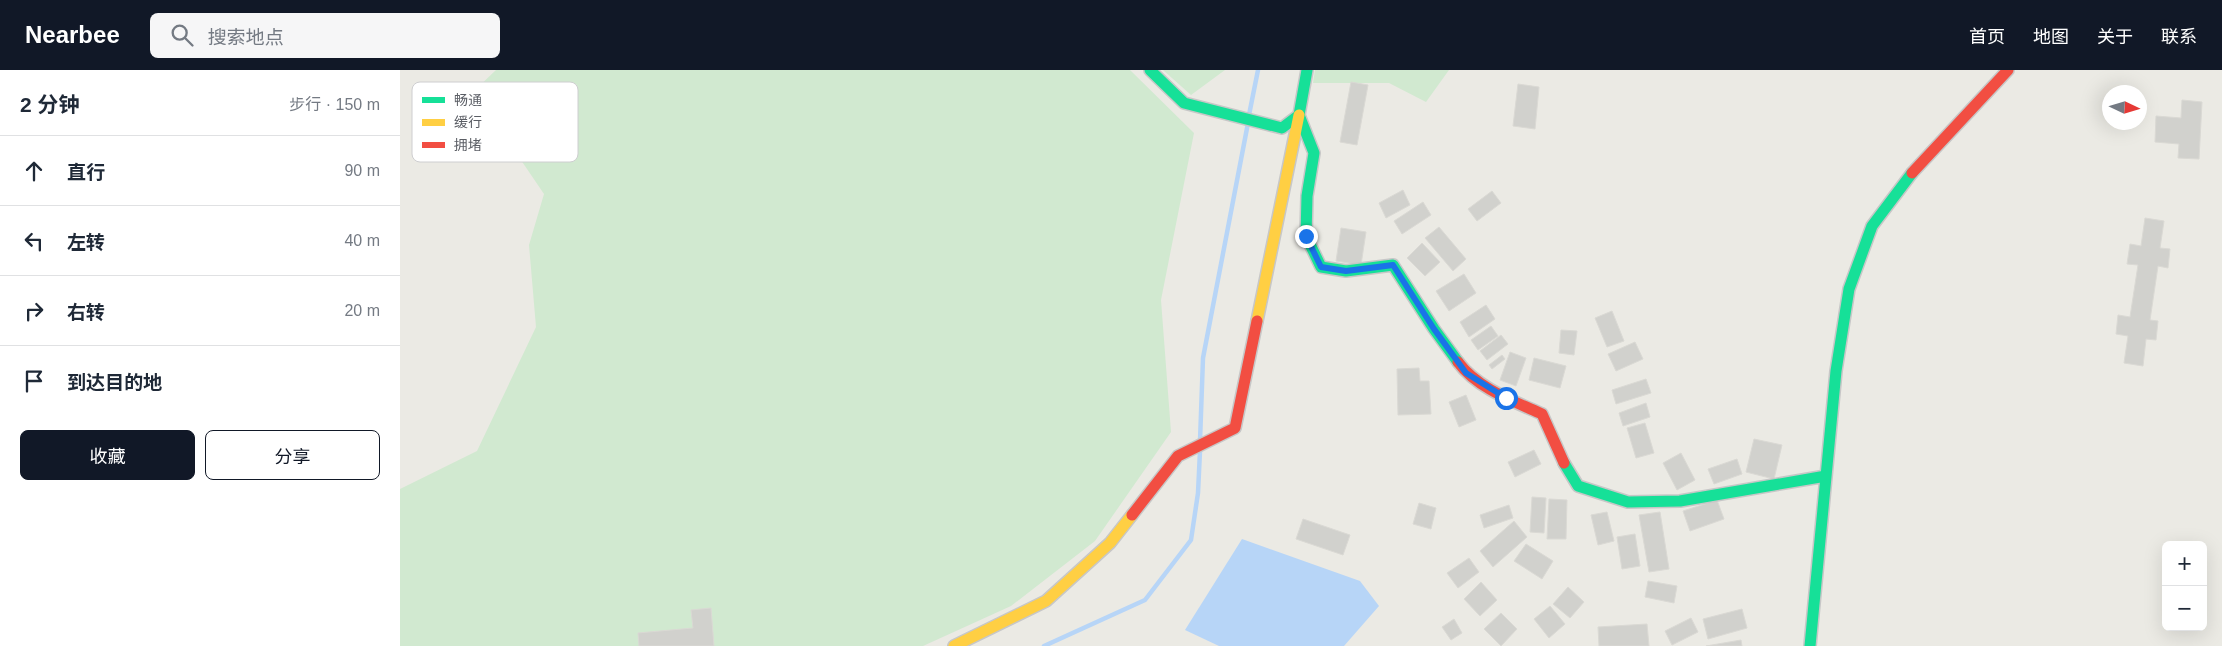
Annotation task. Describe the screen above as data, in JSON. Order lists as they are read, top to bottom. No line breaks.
{"legend":["畅通","缓行","拥堵"],"north":"right","page":{"header":"Nearbee","search":"搜索地点","nav":["首页","地图","关于","联系"],"heading":["2 分钟","步行 · 150 m"],"list":[["直行","90 m"],["左转","40 m"],["右转","20 m"],"到达目的地"],"buttons":["收藏","分享"],"map_buttons":["+","−"]}}
